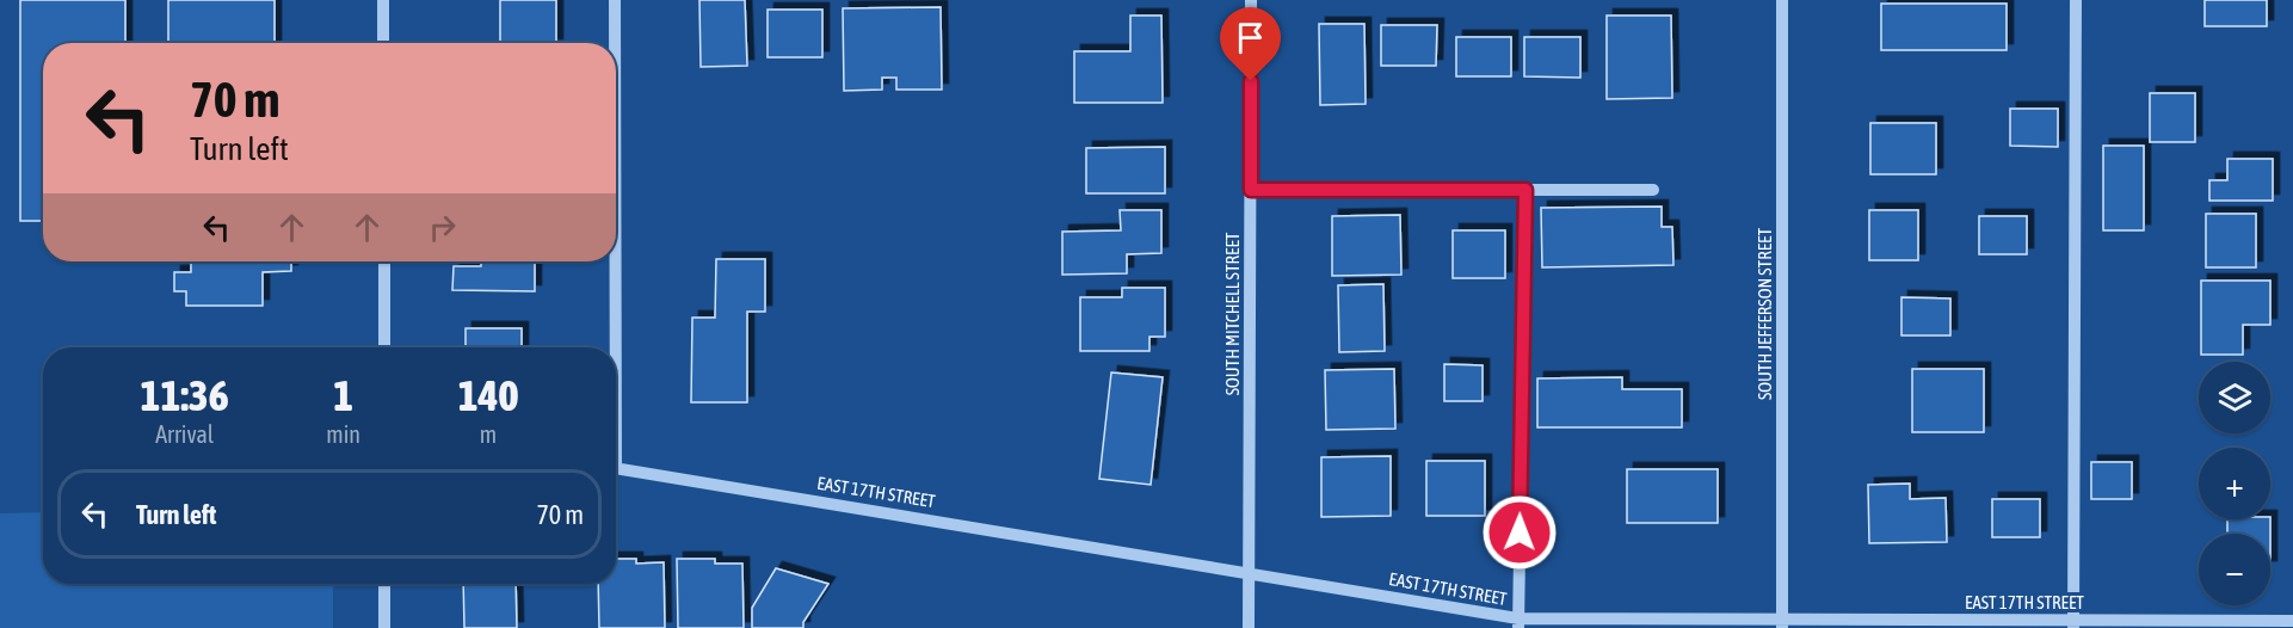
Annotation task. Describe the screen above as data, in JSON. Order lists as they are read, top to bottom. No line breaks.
{"streets":{"street":["SOUTH MITCHELL STREET","SOUTH JEFFERSON STREET","EAST 17TH STREET"]},"crossings":[["SOUTH MITCHELL STREET","EAST 17TH STREET"],["SOUTH JEFFERSON STREET","EAST 17TH STREET"]],"page":{"turn":["70 m","Turn left"],"eta":["11:36","Arrival","1","min","140","m"],"map_buttons":["+","−"],"list":[{"name":"Turn left","value":"70 m"}]}}
